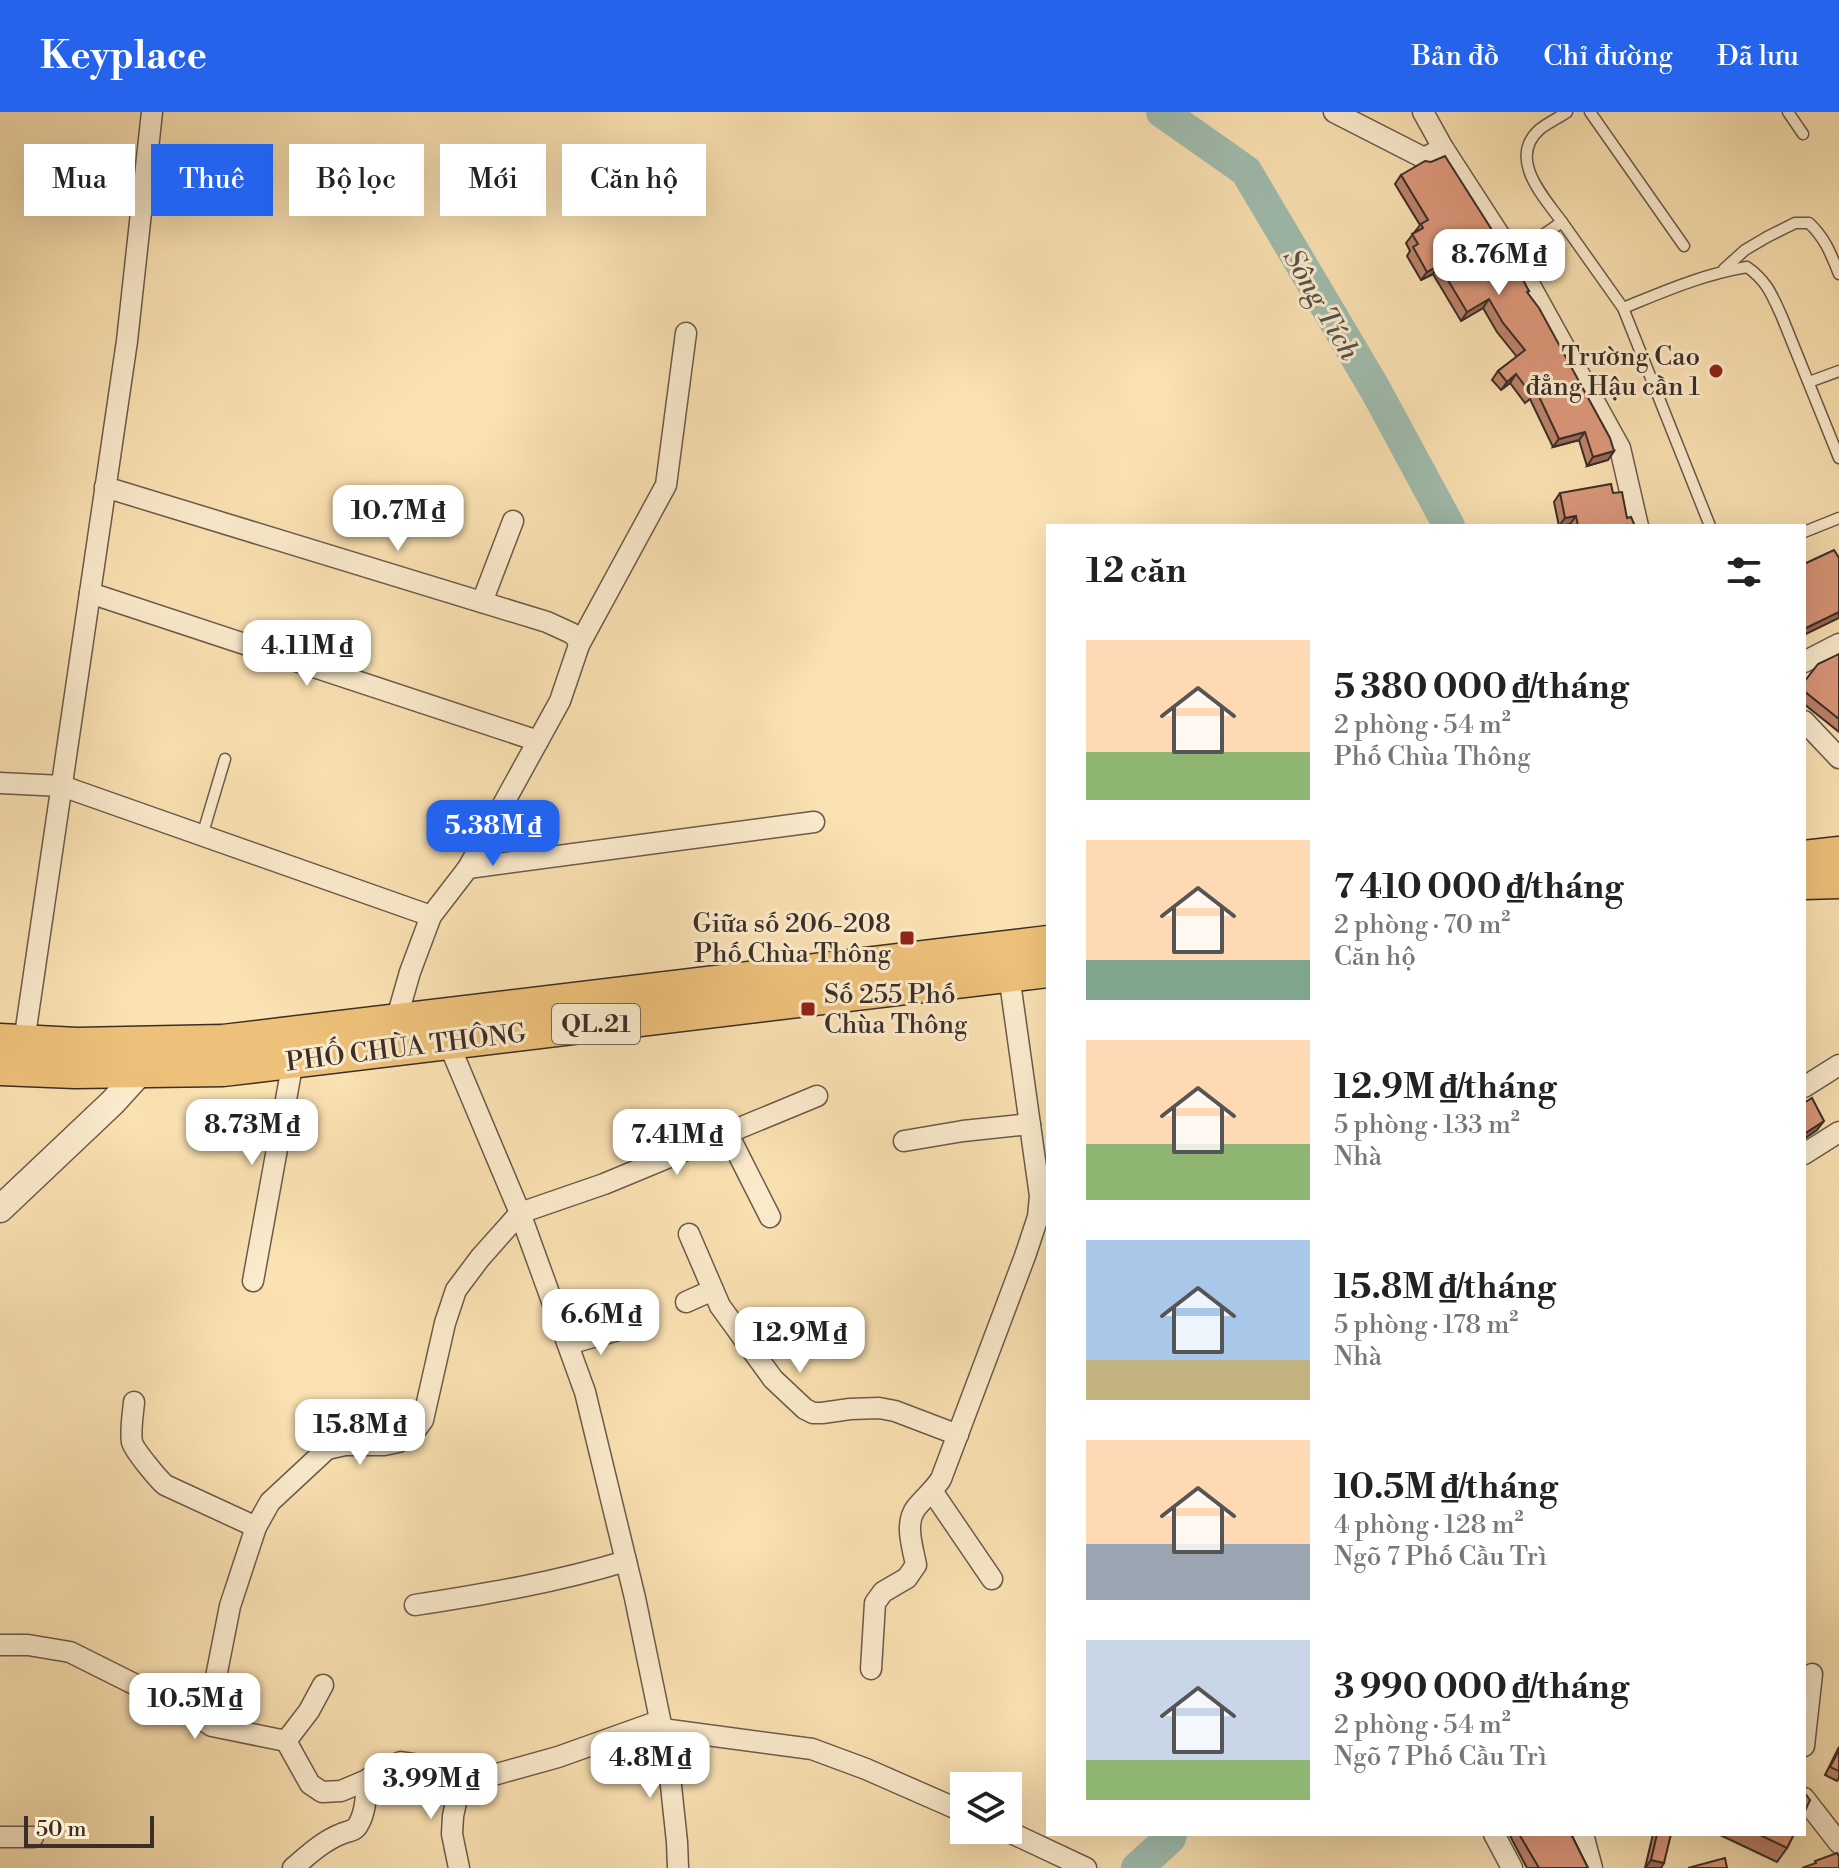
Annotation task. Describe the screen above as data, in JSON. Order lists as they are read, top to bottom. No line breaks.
{"streets":{"highway":["QL.21","PHỐ CHÙA THÔNG"]},"water":["Sông Tích"],"places":{"other":["Trường Cao đẳng Hậu cần 1"],"transit":["Giữa số 206-208 Phố Chùa Thông","Số 255 Phố Chùa Thông"]},"scale_bar":"50 m","page":{"header":"Keyplace","nav":["Bản đồ","Chỉ đường","Đã lưu"],"chip":["Mua","Thuê","Bộ lọc","Mới","Căn hộ"],"price":["8.76M ₫","10.7M ₫","4.11M ₫","5.38M ₫","8.73M ₫","7.41M ₫","6.6M ₫","12.9M ₫","15.8M ₫","10.5M ₫","4.8M ₫","3.99M ₫"],"heading":"12 căn","list":[{"name":"5 380 000 ₫/tháng","note":"2 phòng · 54 m² · Phố Chùa Thông"},{"name":"7 410 000 ₫/tháng","note":"2 phòng · 70 m² · Căn hộ"},{"name":"12.9M ₫/tháng","note":"5 phòng · 133 m² · Nhà"},{"name":"15.8M ₫/tháng","note":"5 phòng · 178 m² · Nhà"},{"name":"10.5M ₫/tháng","note":"4 phòng · 128 m² · Ngõ 7 Phố Cầu Trì"},{"name":"3 990 000 ₫/tháng","note":"2 phòng · 54 m² · Ngõ 7 Phố Cầu Trì"}],"scale":"50 m"}}
